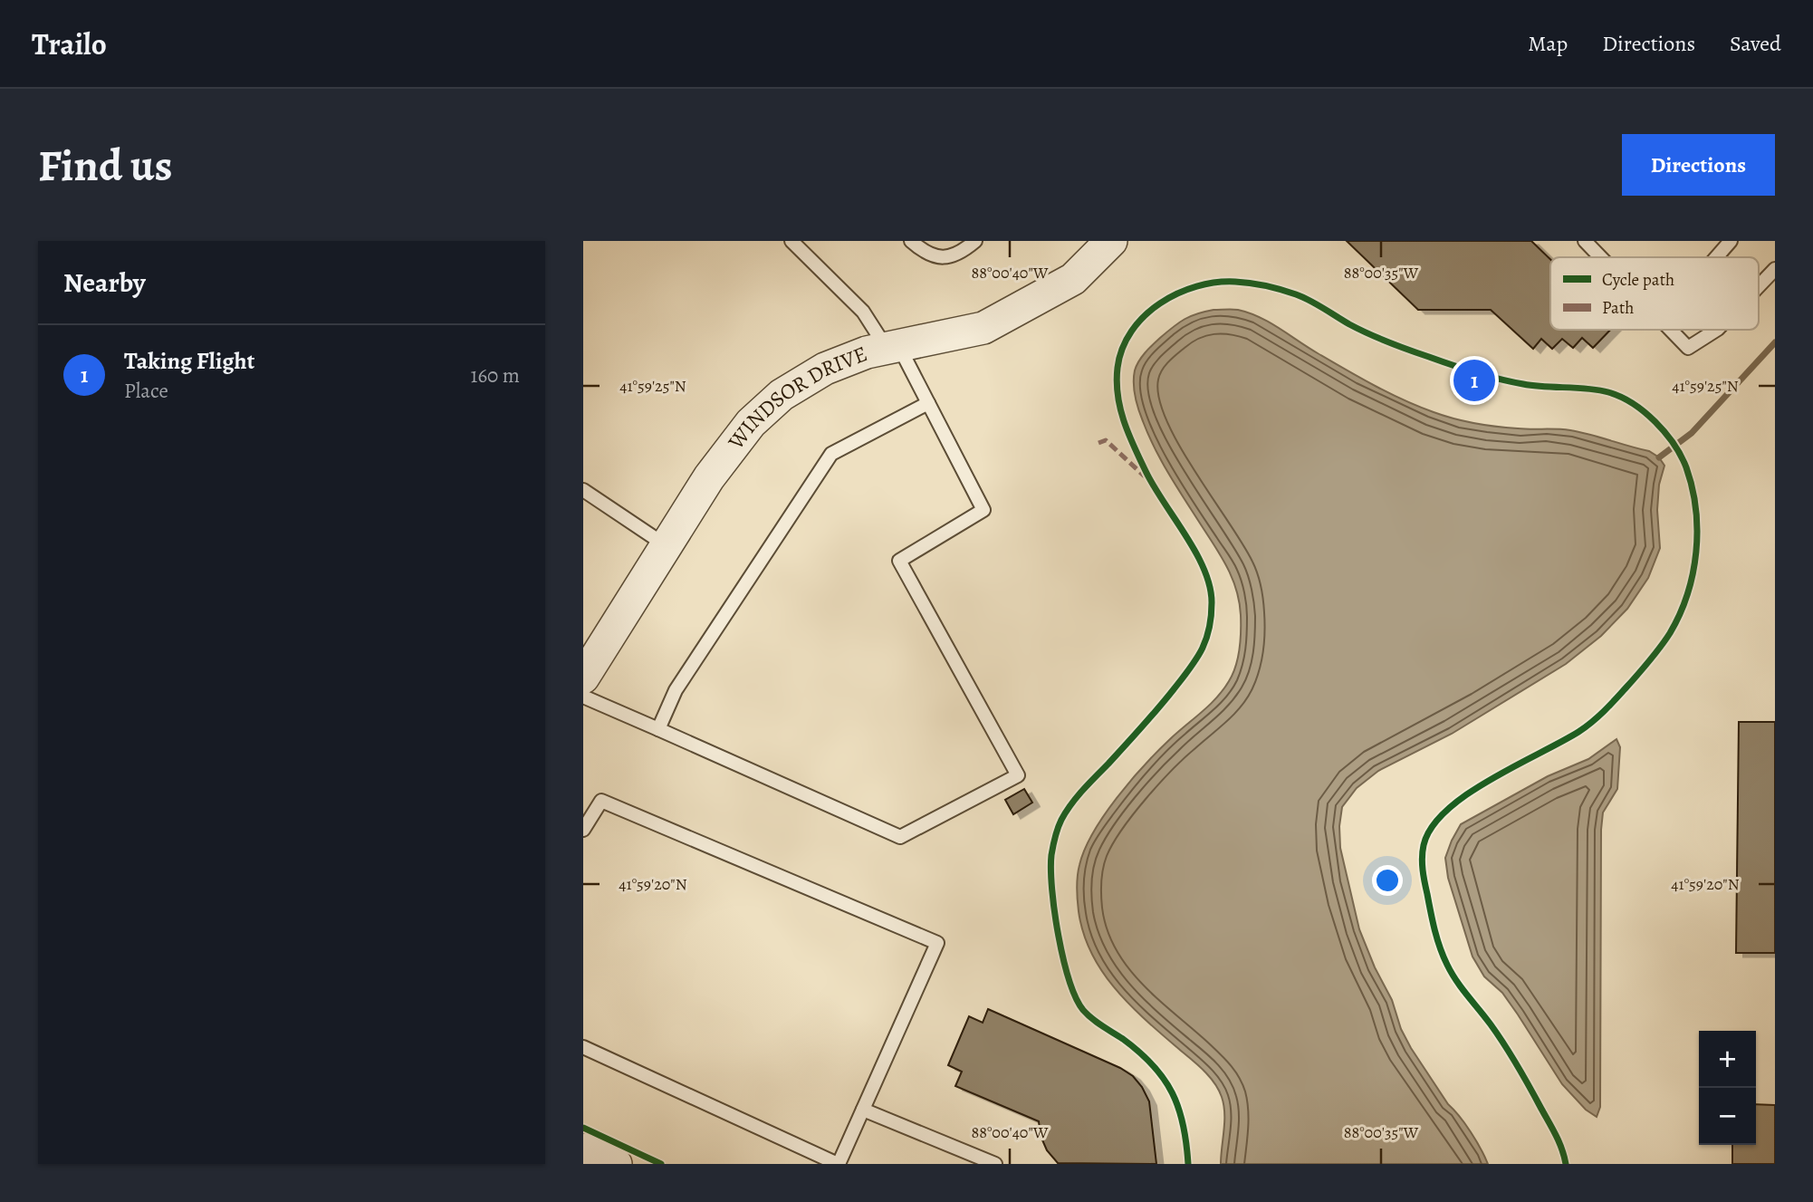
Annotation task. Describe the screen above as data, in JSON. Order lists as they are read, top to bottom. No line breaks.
{"streets":{"street":["WINDSOR DRIVE"]},"legend":["Cycle path","Path"],"page":{"header":"Trailo","nav":["Map","Directions","Saved"],"buttons":"Directions","title":"Find us","heading":"Nearby","list":[{"mark":"1","name":"Taking Flight","note":"Place","value":"160 m"}],"pins":"1","map_buttons":["+","−"]},"coordinates":["88°00'40\"W","88°00'35\"W","41°59'25\"N","41°59'20\"N"]}
